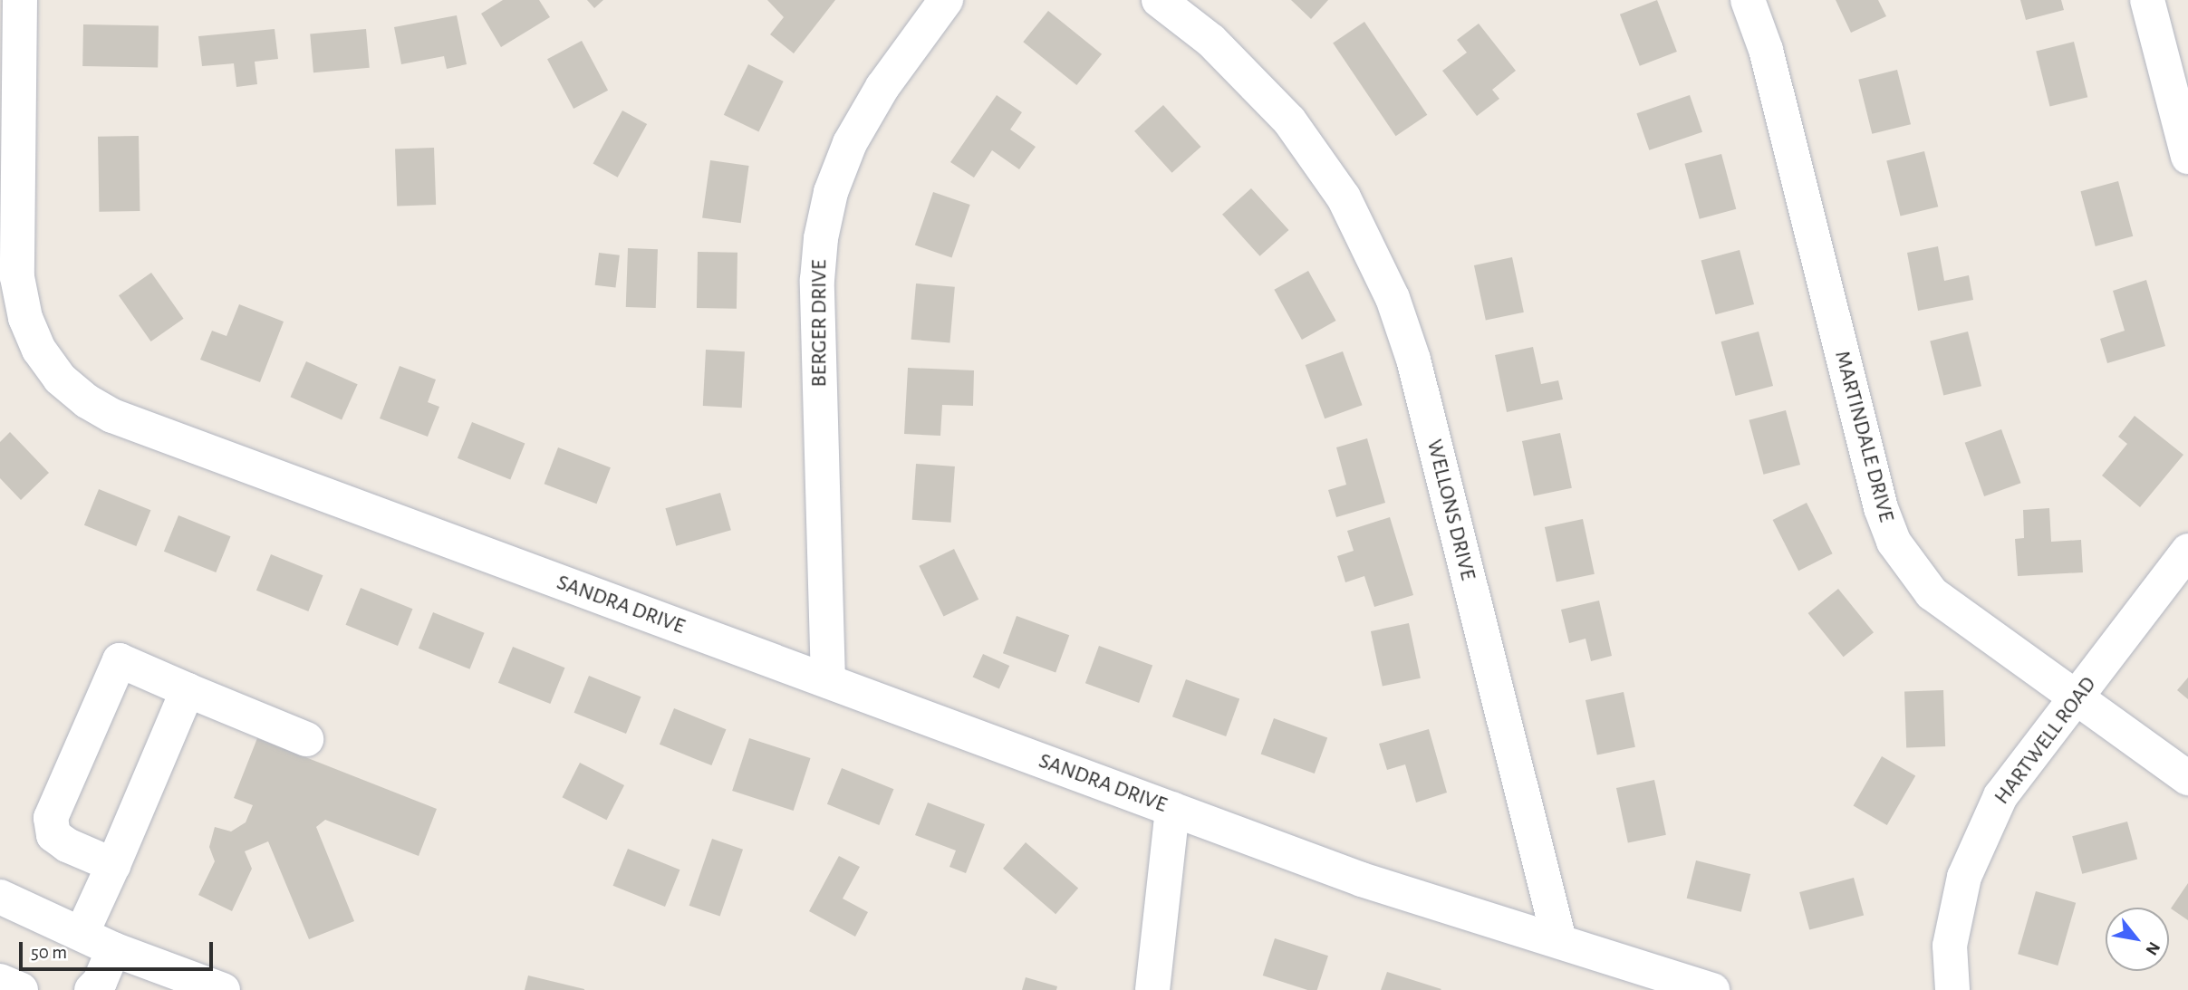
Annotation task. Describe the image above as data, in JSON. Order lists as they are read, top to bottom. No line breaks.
{"streets":{"street":["BERGER DRIVE","MARTINDALE DRIVE","WELLONS DRIVE","SANDRA DRIVE","HARTWELL ROAD"]},"crossings":[["BERGER DRIVE","SANDRA DRIVE"],["MARTINDALE DRIVE","HARTWELL ROAD"],["WELLONS DRIVE","SANDRA DRIVE"]],"scale_bar":"50 m","north":"bottom right"}
